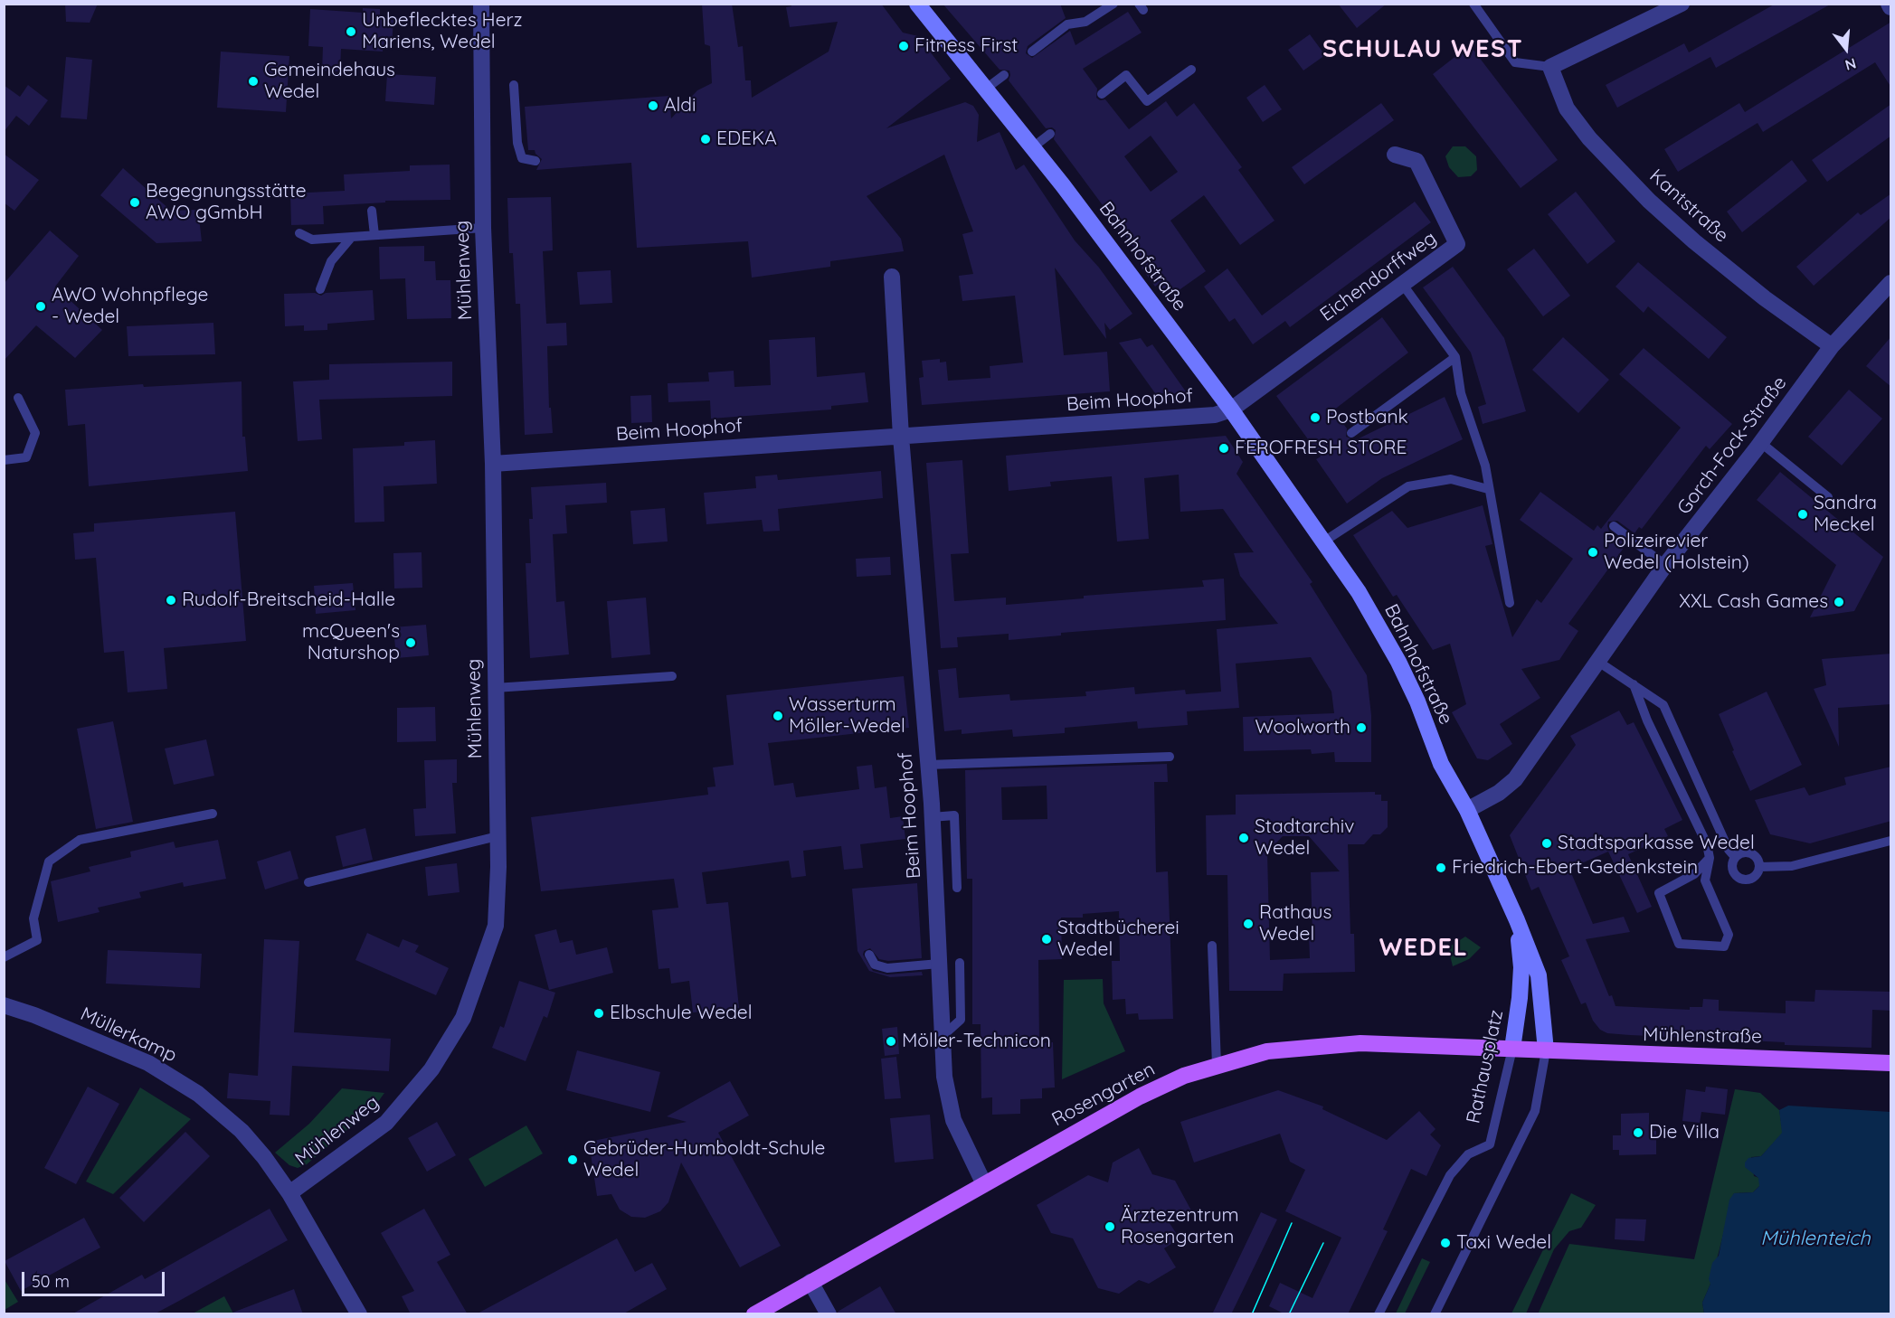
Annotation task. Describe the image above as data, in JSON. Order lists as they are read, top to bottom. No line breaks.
{"streets":{"main road":["Mühlenstraße","Rosengarten"],"street":["Kantstraße","Bahnhofstraße","Mühlenweg","Eichendorffweg","Beim Hoophof","Gorch-Fock-Straße","Müllerkamp","Rathausplatz"]},"crossings":[["Kantstraße","Gorch-Fock-Straße"],["Bahnhofstraße","Eichendorffweg"],["Bahnhofstraße","Beim Hoophof"],["Bahnhofstraße","Gorch-Fock-Straße"],["Bahnhofstraße","Rathausplatz"],["Mühlenweg","Beim Hoophof"],["Mühlenweg","Müllerkamp"],["Eichendorffweg","Beim Hoophof"],["Beim Hoophof","Rosengarten"],["Gorch-Fock-Straße","Rathausplatz"],["Mühlenstraße","Rathausplatz"],["Mühlenstraße","Rosengarten"],["Rathausplatz","Rosengarten"]],"districts":["SCHULAU WEST","WEDEL"],"water":["Mühlenteich"],"places":["Unbeflecktes Herz Mariens, Wedel","Fitness First","Gemeindehaus Wedel","Aldi","EDEKA","Begegnungsstätte AWO gGmbH","AWO Wohnpflege - Wedel","Postbank","FEROFRESH STORE","Sandra Meckel","Polizeirevier Wedel (Holstein)","Rudolf-Breitscheid-Halle","XXL Cash Games","mcQueen's Naturshop","Wasserturm Möller-Wedel","Woolworth","Stadtarchiv Wedel","Stadtsparkasse Wedel","Friedrich-Ebert-Gedenkstein","Rathaus Wedel","Stadtbücherei Wedel","Elbschule Wedel","Möller-Technicon","Die Villa","Gebrüder-Humboldt-Schule Wedel","Ärztezentrum Rosengarten","Taxi Wedel"],"scale_bar":"50 m","north":"bottom"}
